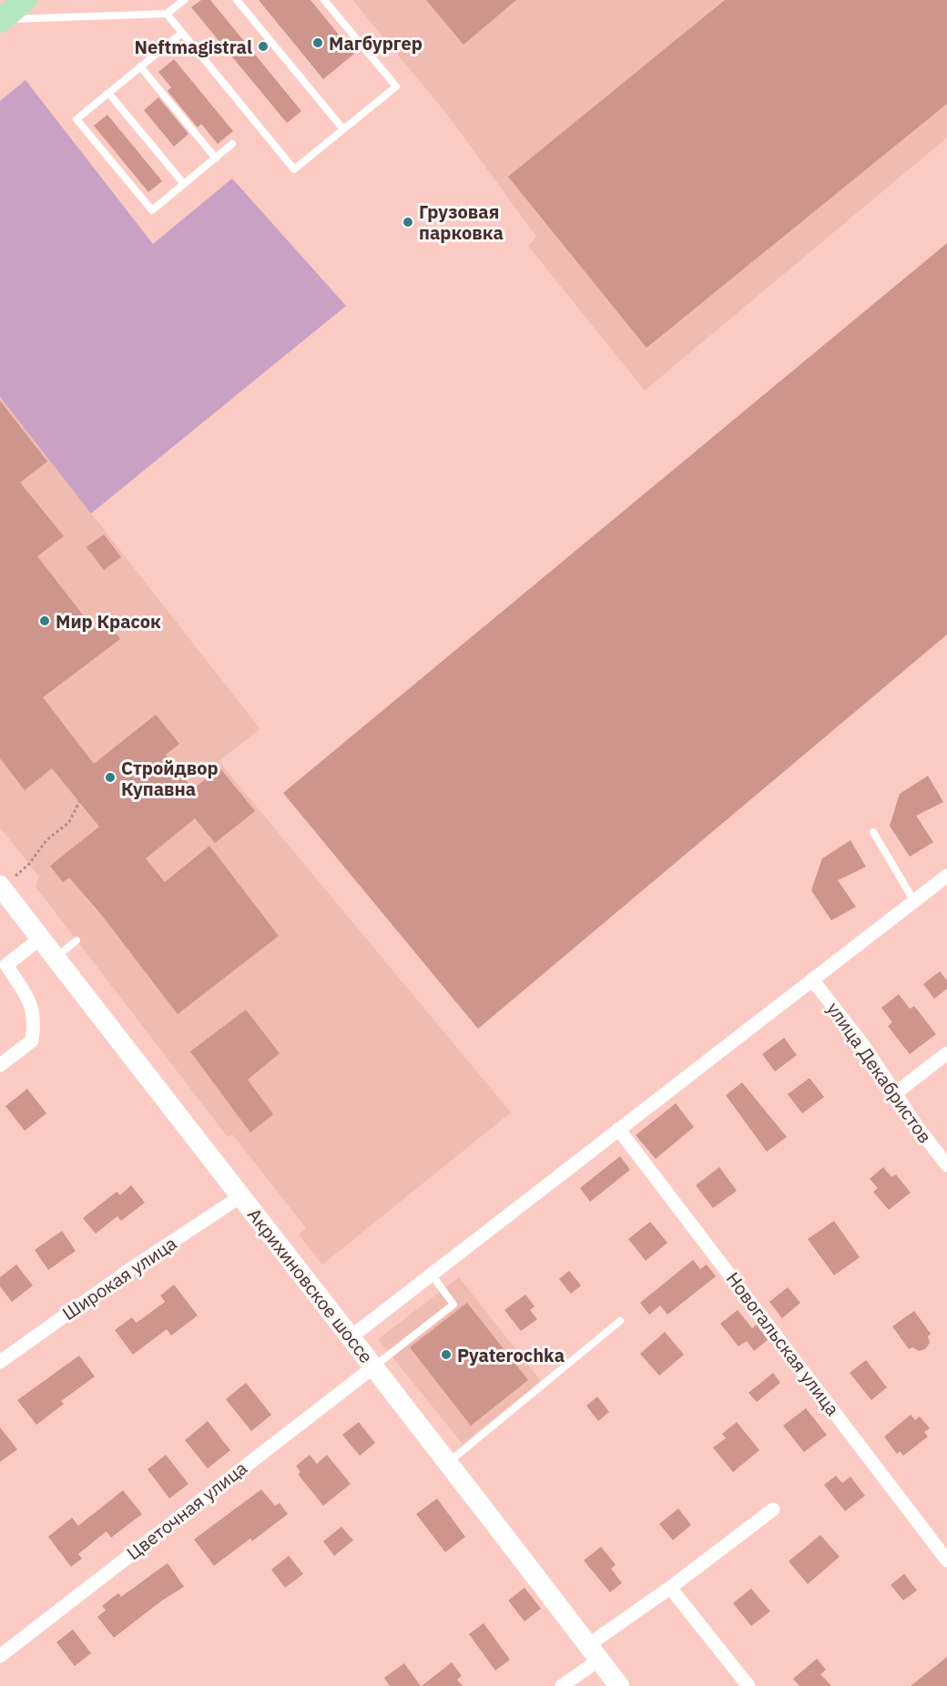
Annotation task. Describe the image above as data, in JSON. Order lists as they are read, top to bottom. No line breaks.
{"streets":{"main road":["Акрихиновское шоссе"],"street":["улица Декабристов","Широкая улица","Новогальская улица","Цветочная улица"]},"crossings":[["Широкая улица","Акрихиновское шоссе"],["Акрихиновское шоссе","Цветочная улица"]],"places":["Магбургер","Neftmagistral","Грузовая парковка","Мир Красок","Стройдвор Купавна","Pyaterochka"]}
